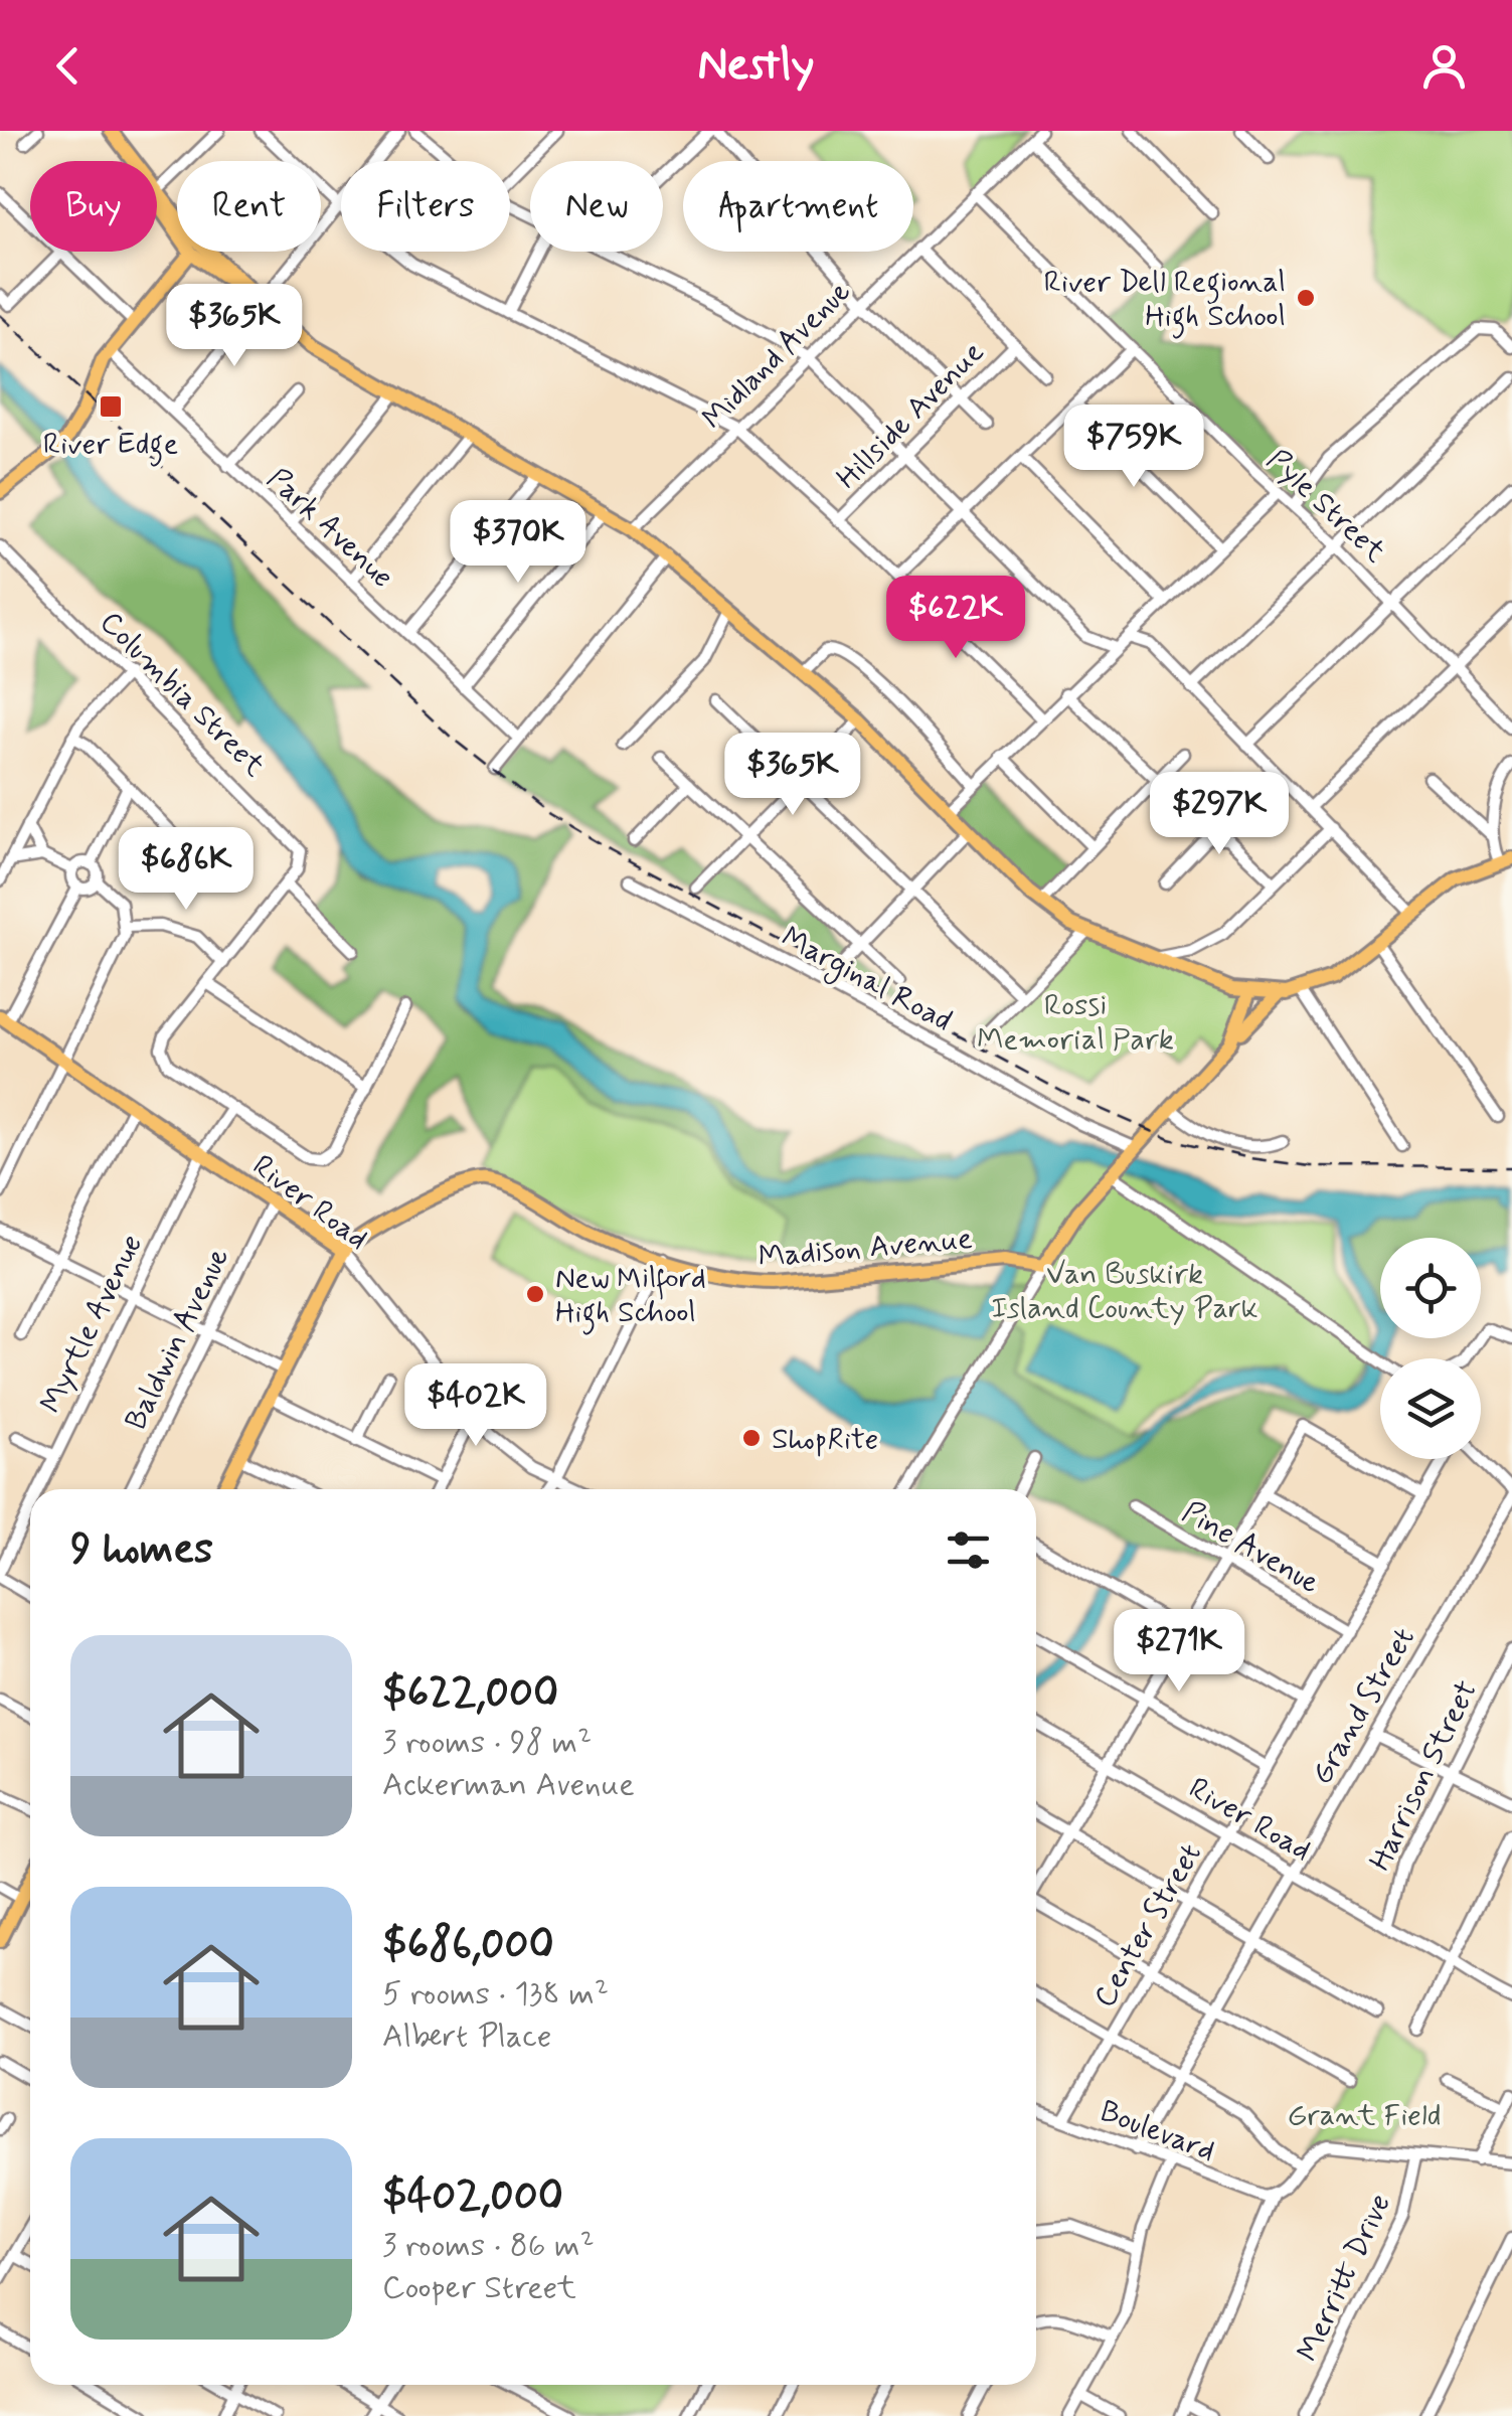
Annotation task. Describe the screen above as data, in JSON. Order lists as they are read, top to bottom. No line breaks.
{"streets":{"main road":["River Road","Madison Avenue"],"street":["Midland Avenue","Hillside Avenue","Pyle Street","Park Avenue","Columbia Street","Marginal Road","Myrtle Avenue","Baldwin Avenue","Pine Avenue","Grand Street","Harrison Street","Center Street","Boulevard","Merritt Drive"]},"crossings":[["Midland Avenue","Pyle Street"],["River Road","Madison Avenue"],["River Road","Myrtle Avenue"],["River Road","Baldwin Avenue"],["River Road","Grand Street"],["River Road","Harrison Street"],["River Road","Center Street"],["Pine Avenue","Center Street"],["Grand Street","Boulevard"],["Center Street","Boulevard"]],"parks":["Rossi Memorial Park","Van Buskirk Island County Park","Grant Field"],"places":{"other":["River Dell Regional High School","New Milford High School","ShopRite"],"transit":["River Edge"]},"page":{"header":"Nestly","chip":["Buy","Rent","Filters","New","Apartment"],"price":["$365K","$759K","$370K","$622K","$365K","$297K","$686K","$402K","$271K"],"heading":"9 homes","list":[{"name":"$622,000","note":"3 rooms · 98 m² · Ackerman Avenue"},{"name":"$686,000","note":"5 rooms · 138 m² · Albert Place"},{"name":"$402,000","note":"3 rooms · 86 m² · Cooper Street"}]}}
